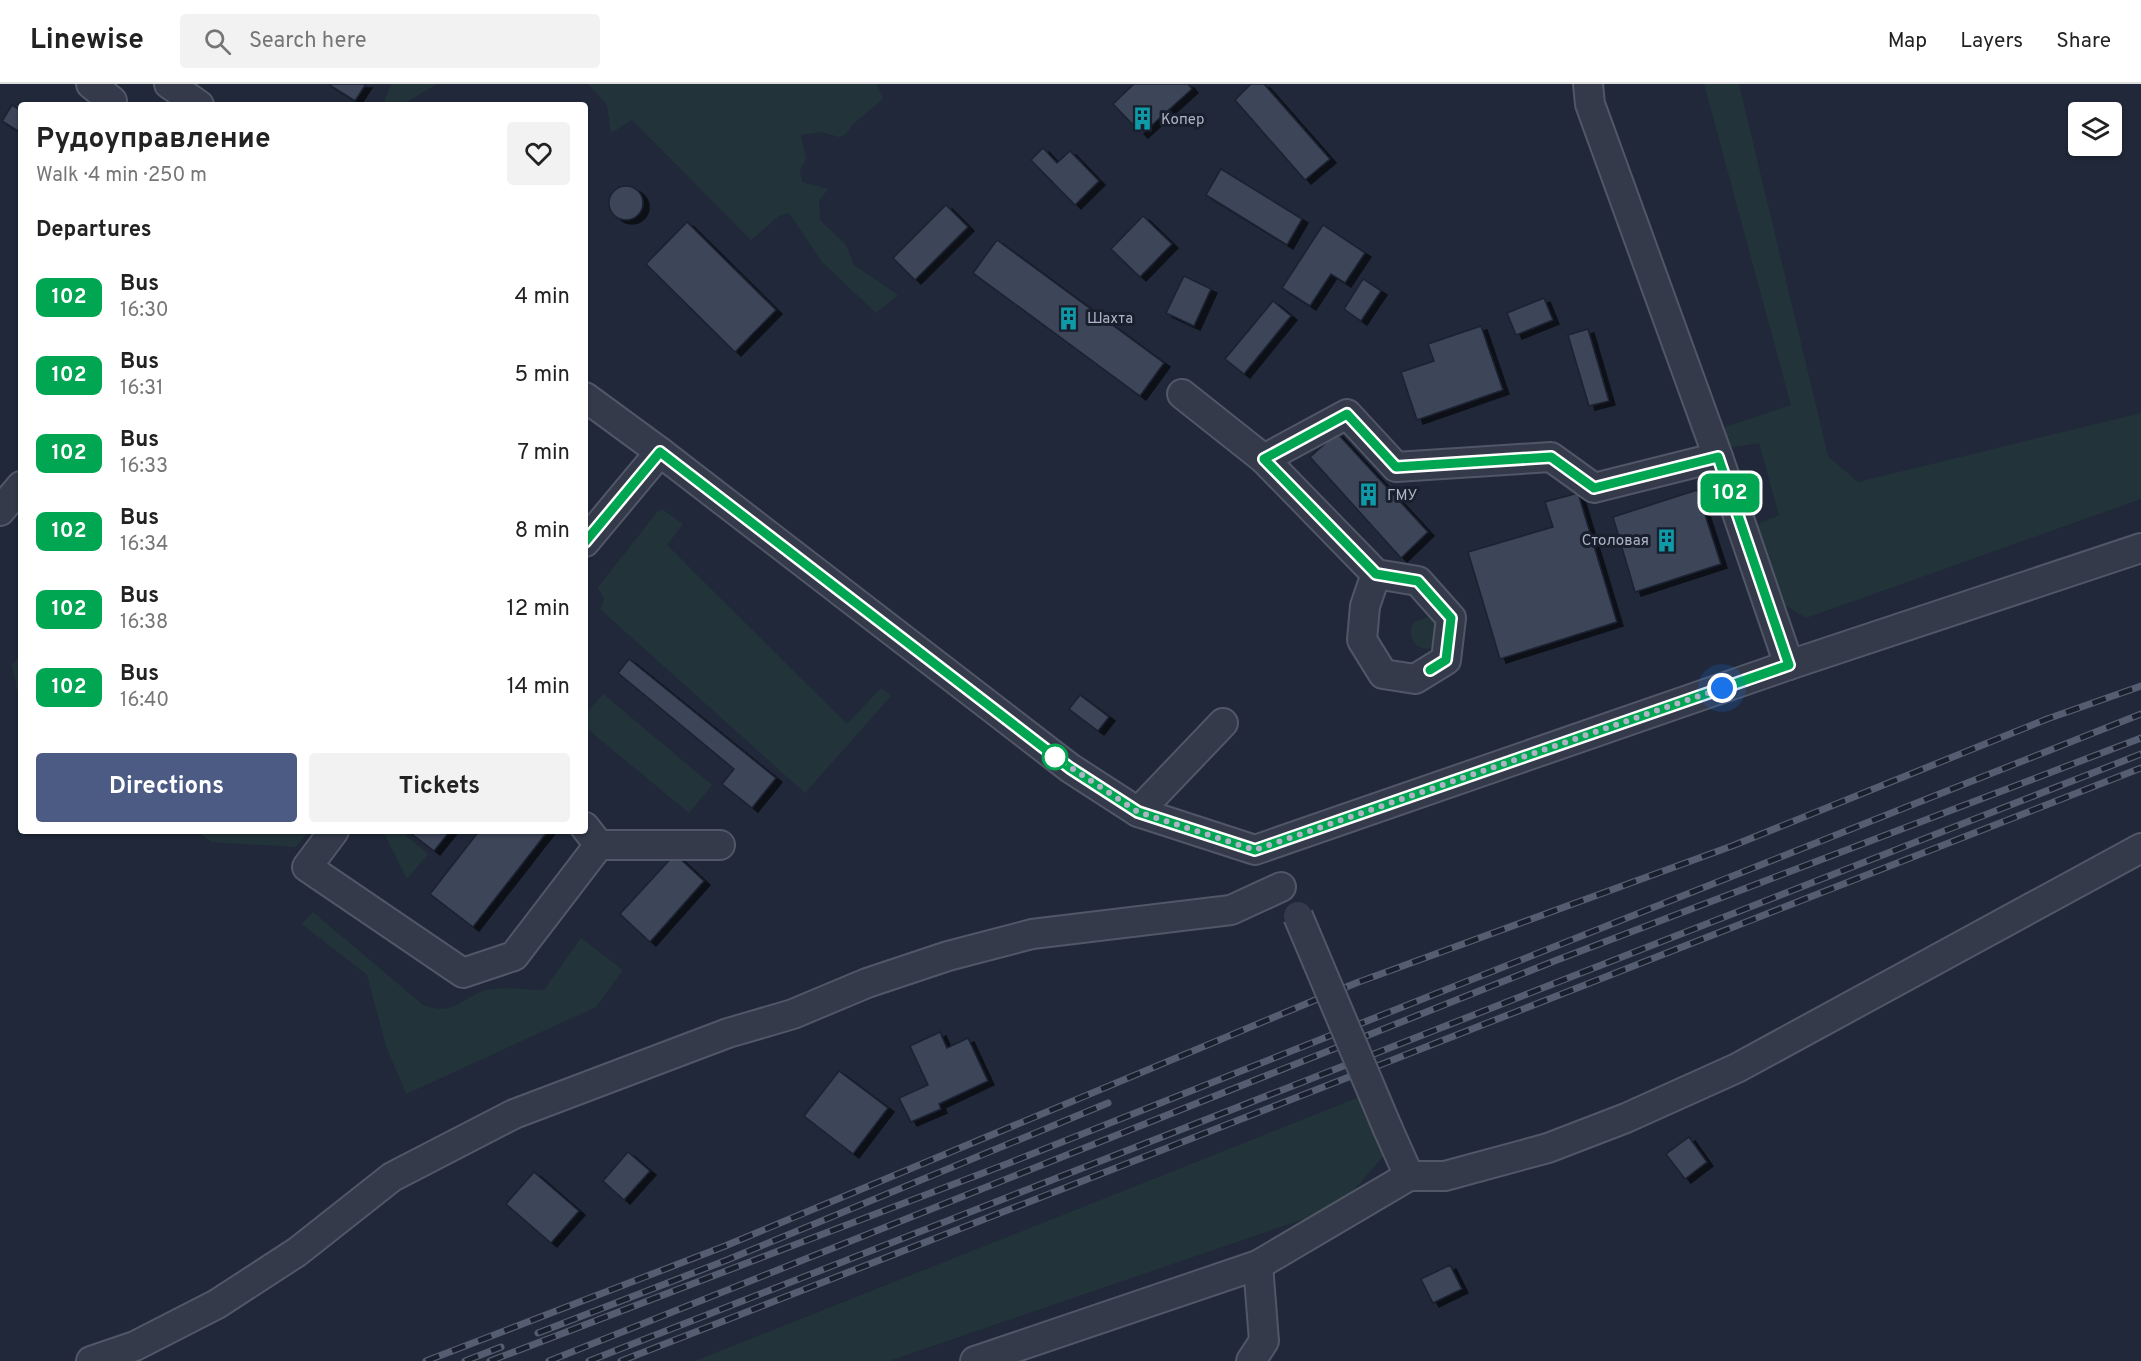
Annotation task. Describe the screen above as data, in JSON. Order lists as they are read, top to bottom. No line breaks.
{"places":{"building":["Копер","Шахта","ГМУ","Столовая"]},"lines":["bus line 102"],"page":{"header":"Linewise","search":"Search here","nav":["Map","Layers","Share"],"on_map":"102","heading":[["Рудоуправление","Walk · 4 min · 250 m"],"Departures"],"list":[{"mark":"102","name":"Bus","note":"16:30","value":"4 min"},{"mark":"102","name":"Bus","note":"16:31","value":"5 min"},{"mark":"102","name":"Bus","note":"16:33","value":"7 min"},{"mark":"102","name":"Bus","note":"16:34","value":"8 min"},{"mark":"102","name":"Bus","note":"16:38","value":"12 min"},{"mark":"102","name":"Bus","note":"16:40","value":"14 min"}],"buttons":["Directions","Tickets"]}}
